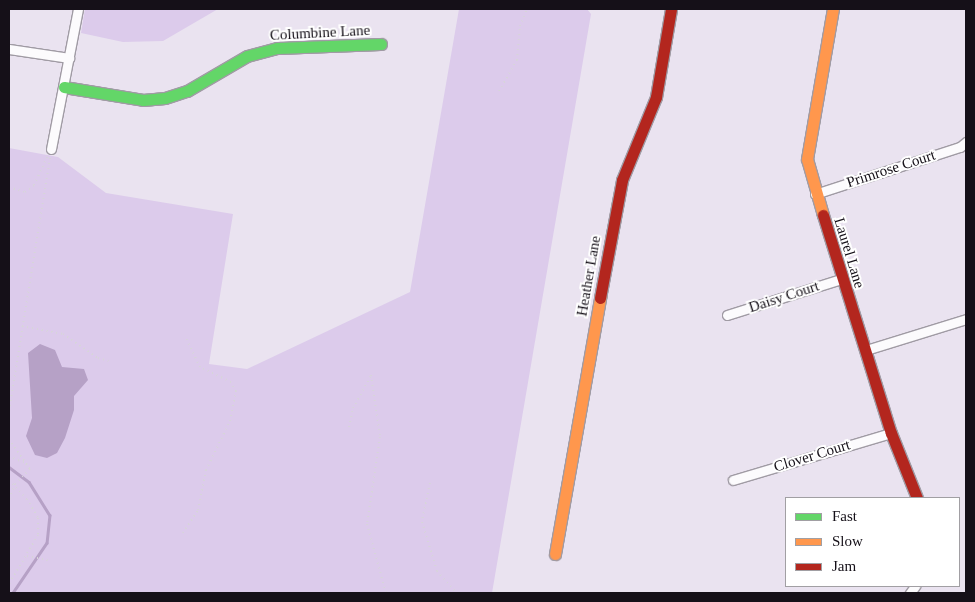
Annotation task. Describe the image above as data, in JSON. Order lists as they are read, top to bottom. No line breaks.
{"streets":{"street":["Columbine Lane","Primrose Court","Laurel Lane","Heather Lane","Daisy Court","Clover Court"]},"crossings":[["Primrose Court","Laurel Lane"],["Laurel Lane","Daisy Court"],["Laurel Lane","Clover Court"]],"legend":["Fast","Slow","Jam"]}
